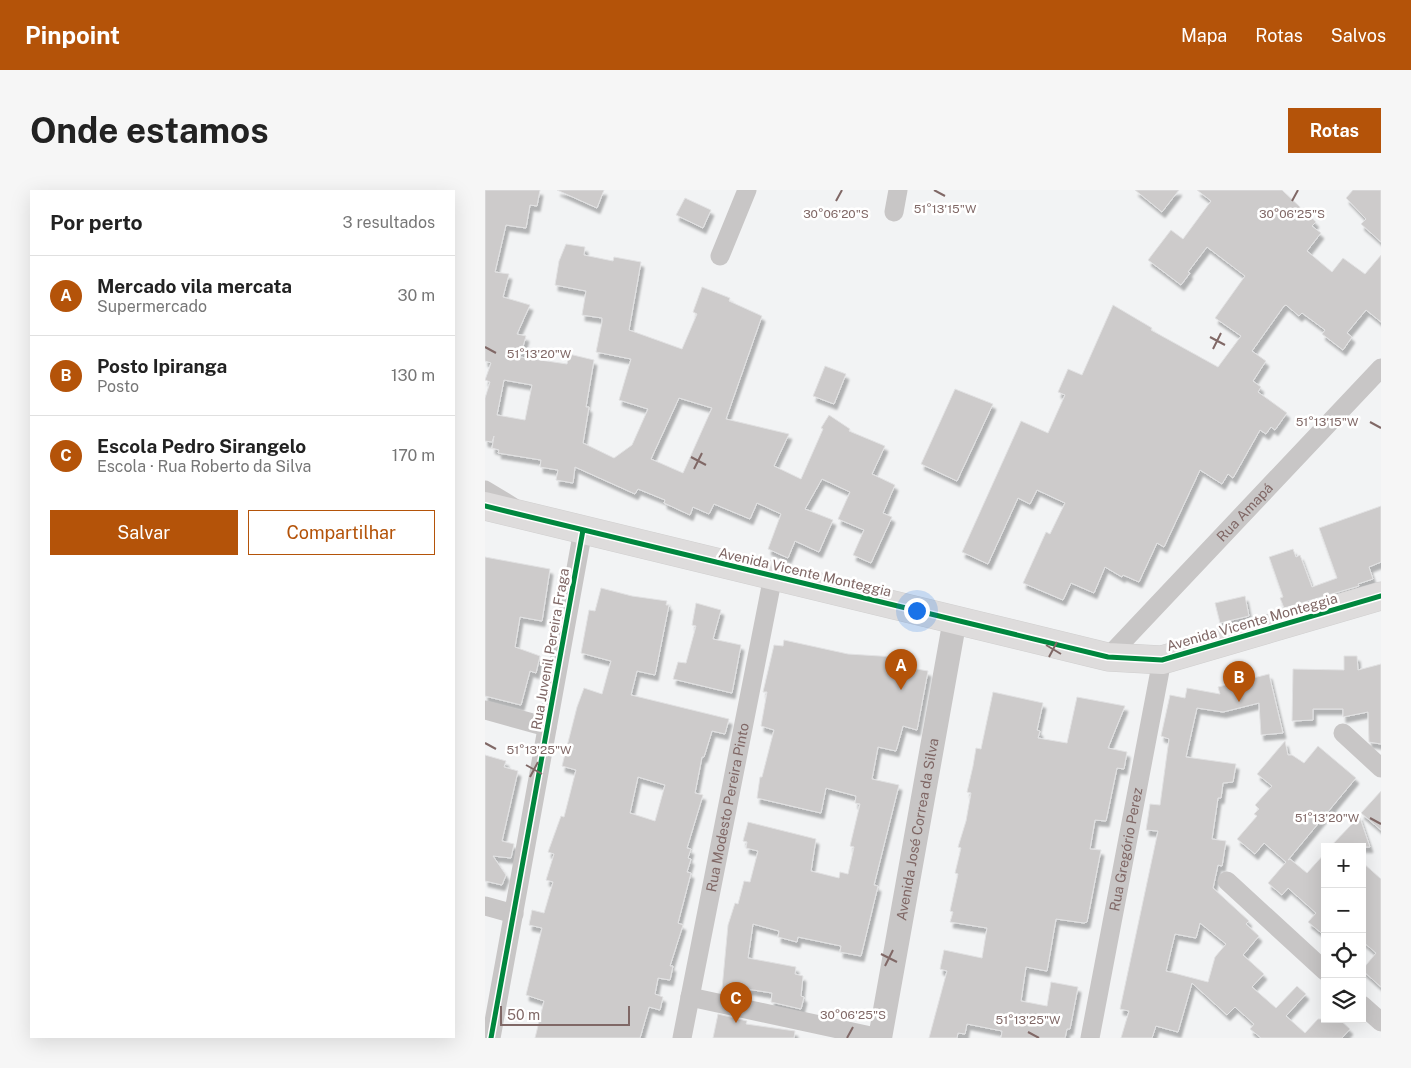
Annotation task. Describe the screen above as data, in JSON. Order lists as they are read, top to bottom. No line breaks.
{"streets":{"main road":["Avenida Vicente Monteggia"],"street":["Rua Amapá","Rua Juvenil Pereira Fraga","Rua Modesto Pereira Pinto","Avenida José Correa da Silva","Rua Gregório Perez"]},"crossings":[["Rua Amapá","Avenida Vicente Monteggia"],["Avenida Vicente Monteggia","Rua Juvenil Pereira Fraga"],["Avenida Vicente Monteggia","Rua Modesto Pereira Pinto"],["Avenida Vicente Monteggia","Avenida José Correa da Silva"],["Avenida Vicente Monteggia","Rua Gregório Perez"]],"scale_bar":"50 m","page":{"header":"Pinpoint","nav":["Mapa","Rotas","Salvos"],"buttons":["Rotas",["Salvar","Compartilhar"]],"title":"Onde estamos","heading":["Por perto","3 resultados"],"list":[{"mark":"A","name":"Mercado vila mercata","note":"Supermercado","value":"30 m"},{"mark":"B","name":"Posto Ipiranga","note":"Posto","value":"130 m"},{"mark":"C","name":"Escola Pedro Sirangelo","note":"Escola · Rua Roberto da Silva","value":"170 m"}],"pins":["A","B","C"],"map_buttons":["+","−"],"scale":"50 m"},"coordinates":["51°13'15\"W","30°06'20\"S","30°06'25\"S","51°13'20\"W","51°13'25\"W"]}
